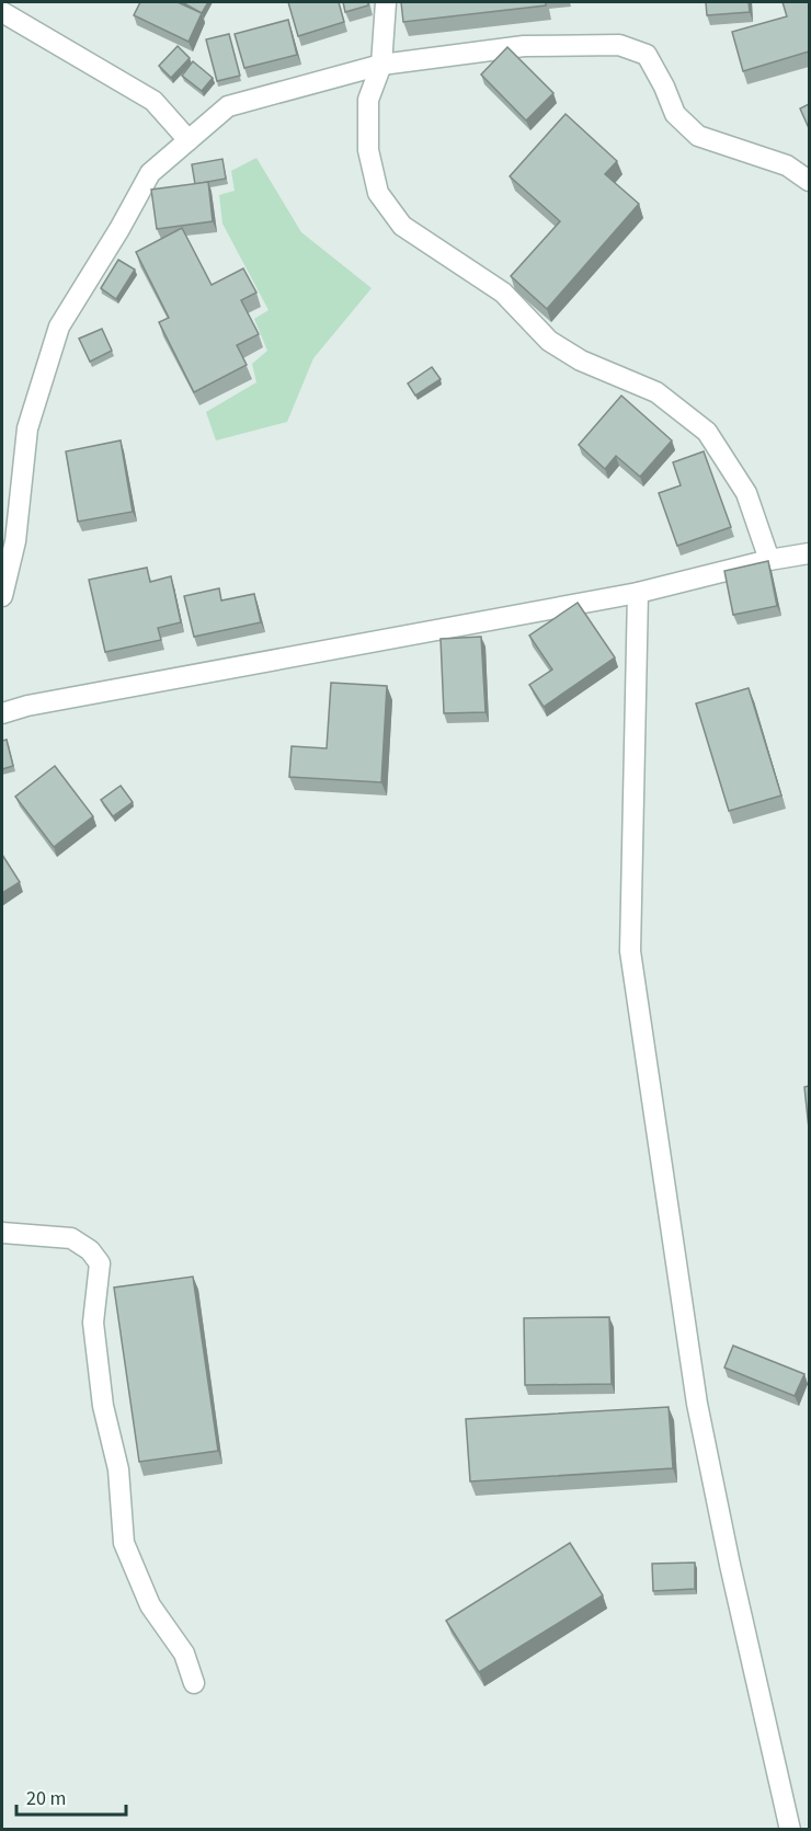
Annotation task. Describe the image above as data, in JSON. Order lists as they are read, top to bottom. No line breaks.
{"scale_bar":"20 m"}
